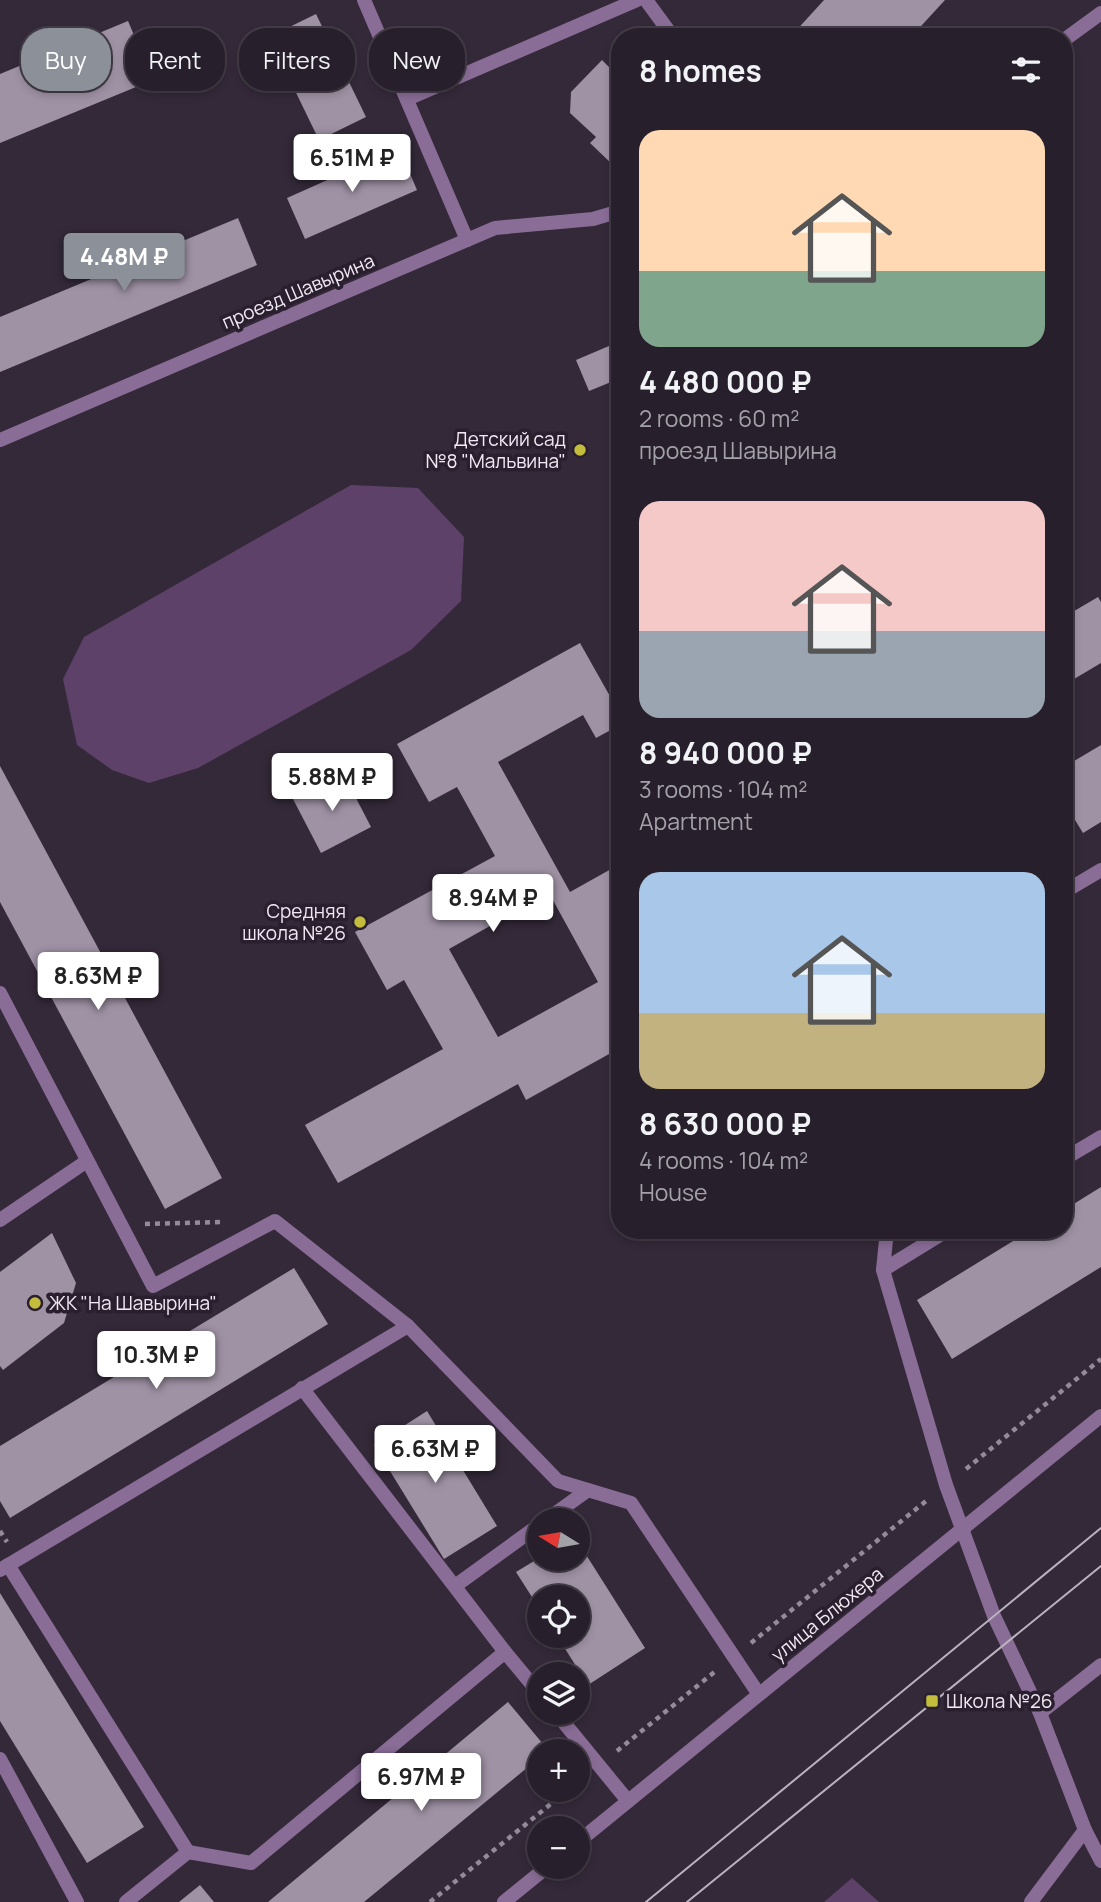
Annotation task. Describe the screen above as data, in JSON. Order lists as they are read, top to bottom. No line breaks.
{"streets":{"street":["проезд Шавырина","улица Блюхера"]},"places":{"other":["Детский сад №8 \"Мальвина\"","Средняя школа №26","ЖК \"На Шавырина\""],"transit":["Школа №26"]},"north":"left","page":{"chip":["Buy","Rent","Filters","New"],"heading":"8 homes","list":[{"name":"4 480 000 ₽","note":"2 rooms · 60 m² · проезд Шавырина"},{"name":"8 940 000 ₽","note":"3 rooms · 104 m² · Apartment"},{"name":"8 630 000 ₽","note":"4 rooms · 104 m² · House"}],"price":["6.51M ₽","4.48M ₽","5.88M ₽","8.94M ₽","8.63M ₽","10.3M ₽","6.63M ₽","6.97M ₽"],"map_buttons":["+","−"]}}
